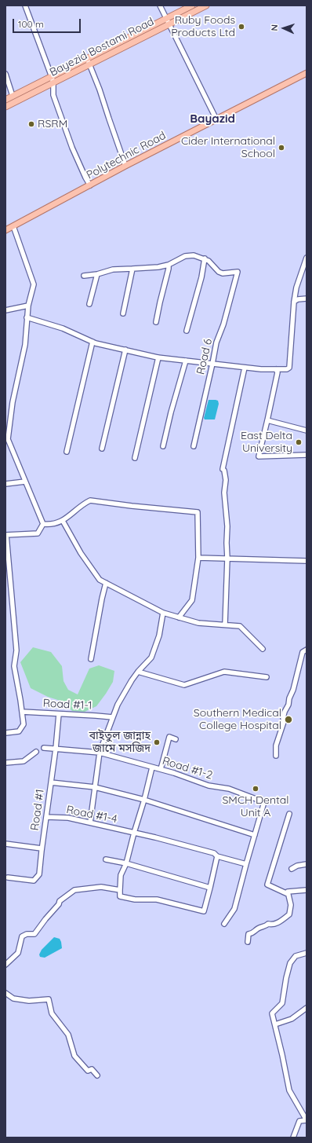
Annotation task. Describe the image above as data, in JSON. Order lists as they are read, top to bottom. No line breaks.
{"streets":{"main road":["Bayezid Bostami Road","Polytechnic Road"],"street":["Road 6","Road #1-1","Road #1-2","Road #1","Road #1-4"]},"crossings":[["Road #1-1","Road #1"],["Road #1-2","Road #1-4"],["Road #1","Road #1-4"]],"districts":["Bayazid"],"places":["Ruby Foods Products Ltd","RSRM","Cider International School","East Delta University","Southern Medical College Hospital","বাইতুল জান্নাহ জামে মসজিদ","SMCH Dental Unit A"],"scale_bar":"100 m","north":"left"}
